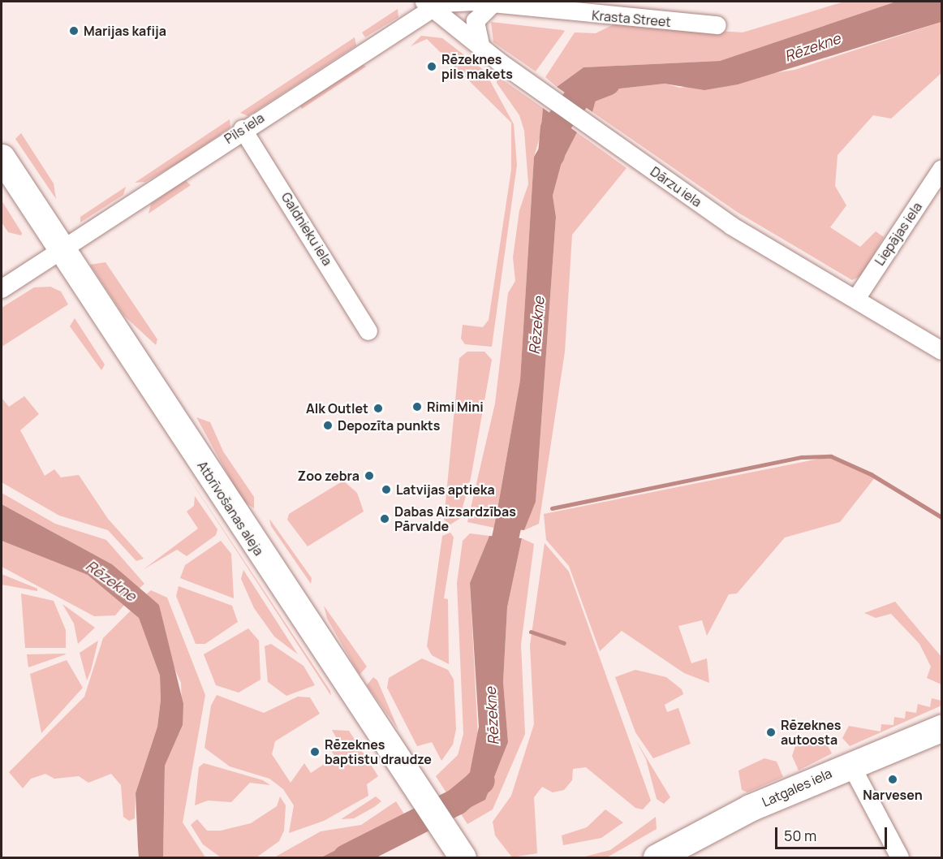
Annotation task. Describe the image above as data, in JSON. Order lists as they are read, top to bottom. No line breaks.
{"streets":{"main road":["Atbrīvošanas aleja","Latgales iela"],"street":["Krasta Street","Pils iela","Dārzu iela","Galdnieku iela","Liepājas iela"]},"crossings":[["Krasta Street","Pils iela"],["Krasta Street","Dārzu iela"],["Pils iela","Dārzu iela"],["Pils iela","Galdnieku iela"],["Pils iela","Atbrīvošanas aleja"],["Dārzu iela","Liepājas iela"]],"water":["Rēzekne"],"places":["Marijas kafija","Rēzeknes pils makets","Rimi Mini","Alk Outlet","Depozīta punkts","Zoo zebra","Latvijas aptieka","Dabas Aizsardzības Pārvalde","Rēzeknes autoosta","Rēzeknes baptistu draudze","Narvesen"],"scale_bar":"50 m"}
